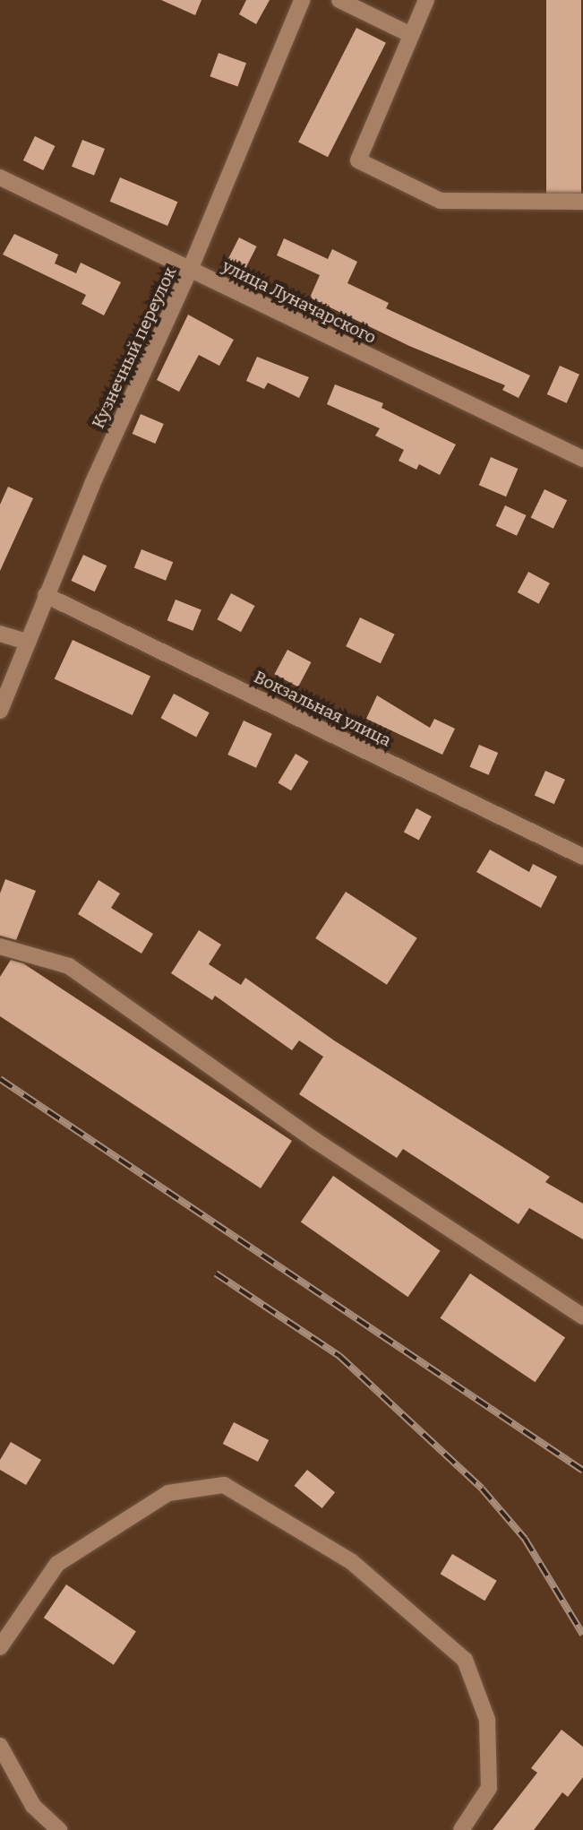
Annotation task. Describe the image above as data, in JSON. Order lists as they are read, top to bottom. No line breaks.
{"streets":{"street":["улица Луначарского","Кузнечный переулок","Вокзальная улица"]},"crossings":[["улица Луначарского","Кузнечный переулок"],["Кузнечный переулок","Вокзальная улица"]]}
